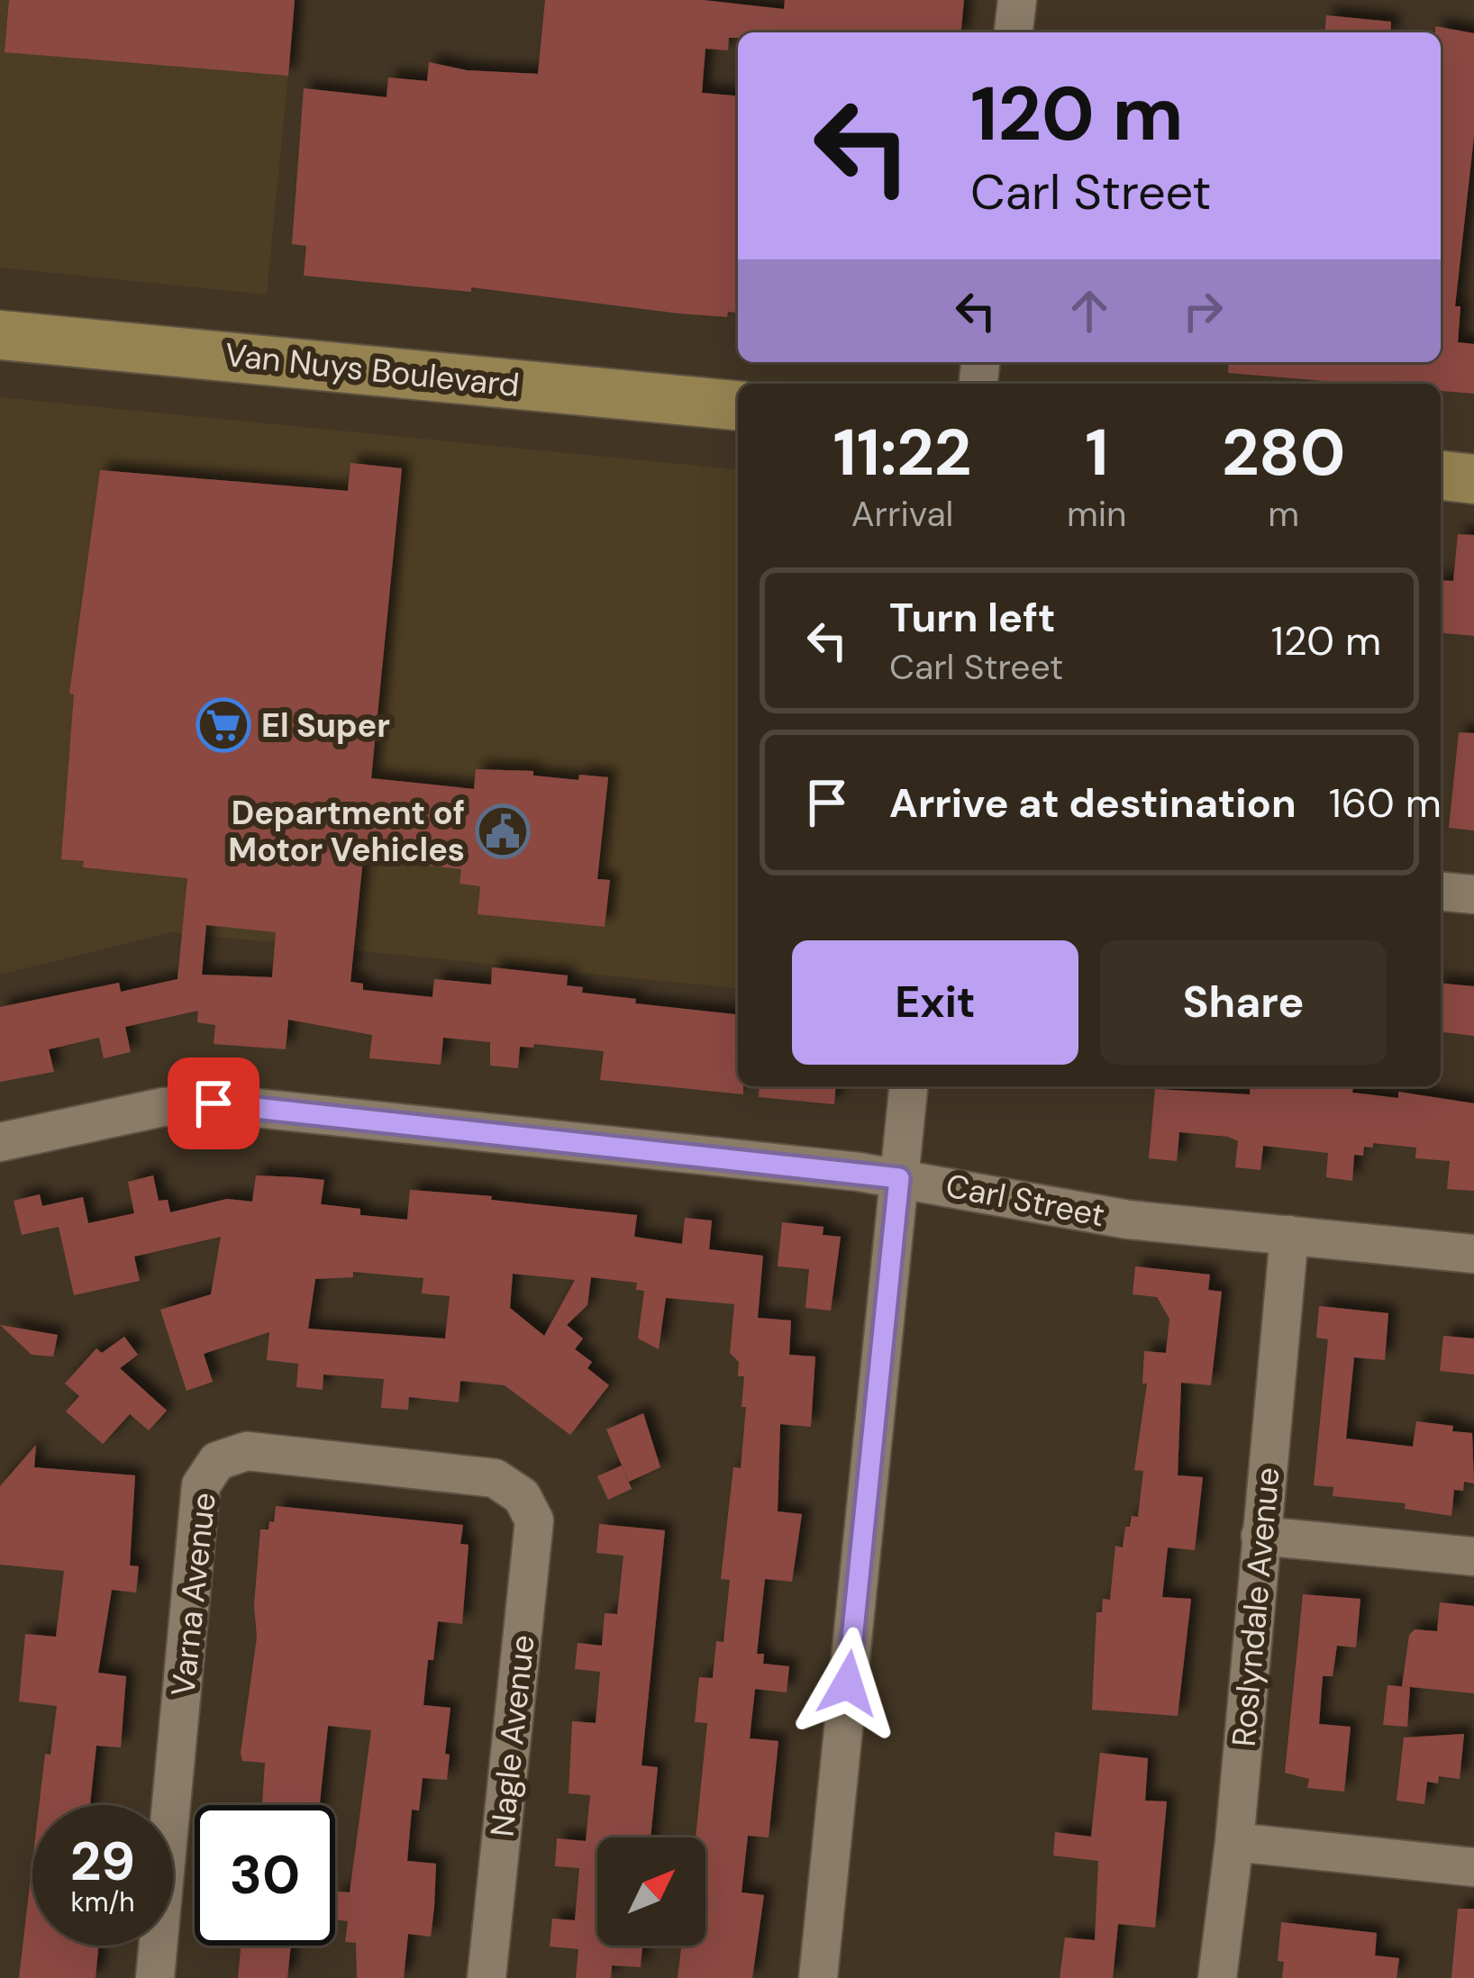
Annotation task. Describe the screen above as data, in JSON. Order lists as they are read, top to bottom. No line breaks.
{"streets":{"main road":["Van Nuys Boulevard"],"street":["Carl Street","Varna Avenue","Roslyndale Avenue","Nagle Avenue"]},"crossings":[["Carl Street","Roslyndale Avenue"],["Varna Avenue","Nagle Avenue"]],"places":{"supermarket":["El Super"],"public building":["Department of Motor Vehicles"]},"north":"top right","page":{"turn":["120 m","Carl Street"],"eta":["11:22","Arrival","1","min","280","m"],"list":[{"name":"Turn left","note":"Carl Street","value":"120 m"},{"name":"Arrive at destination","value":"160 m"}],"buttons":["Exit","Share"],"speed":"29 km/h","limit":"30"}}
